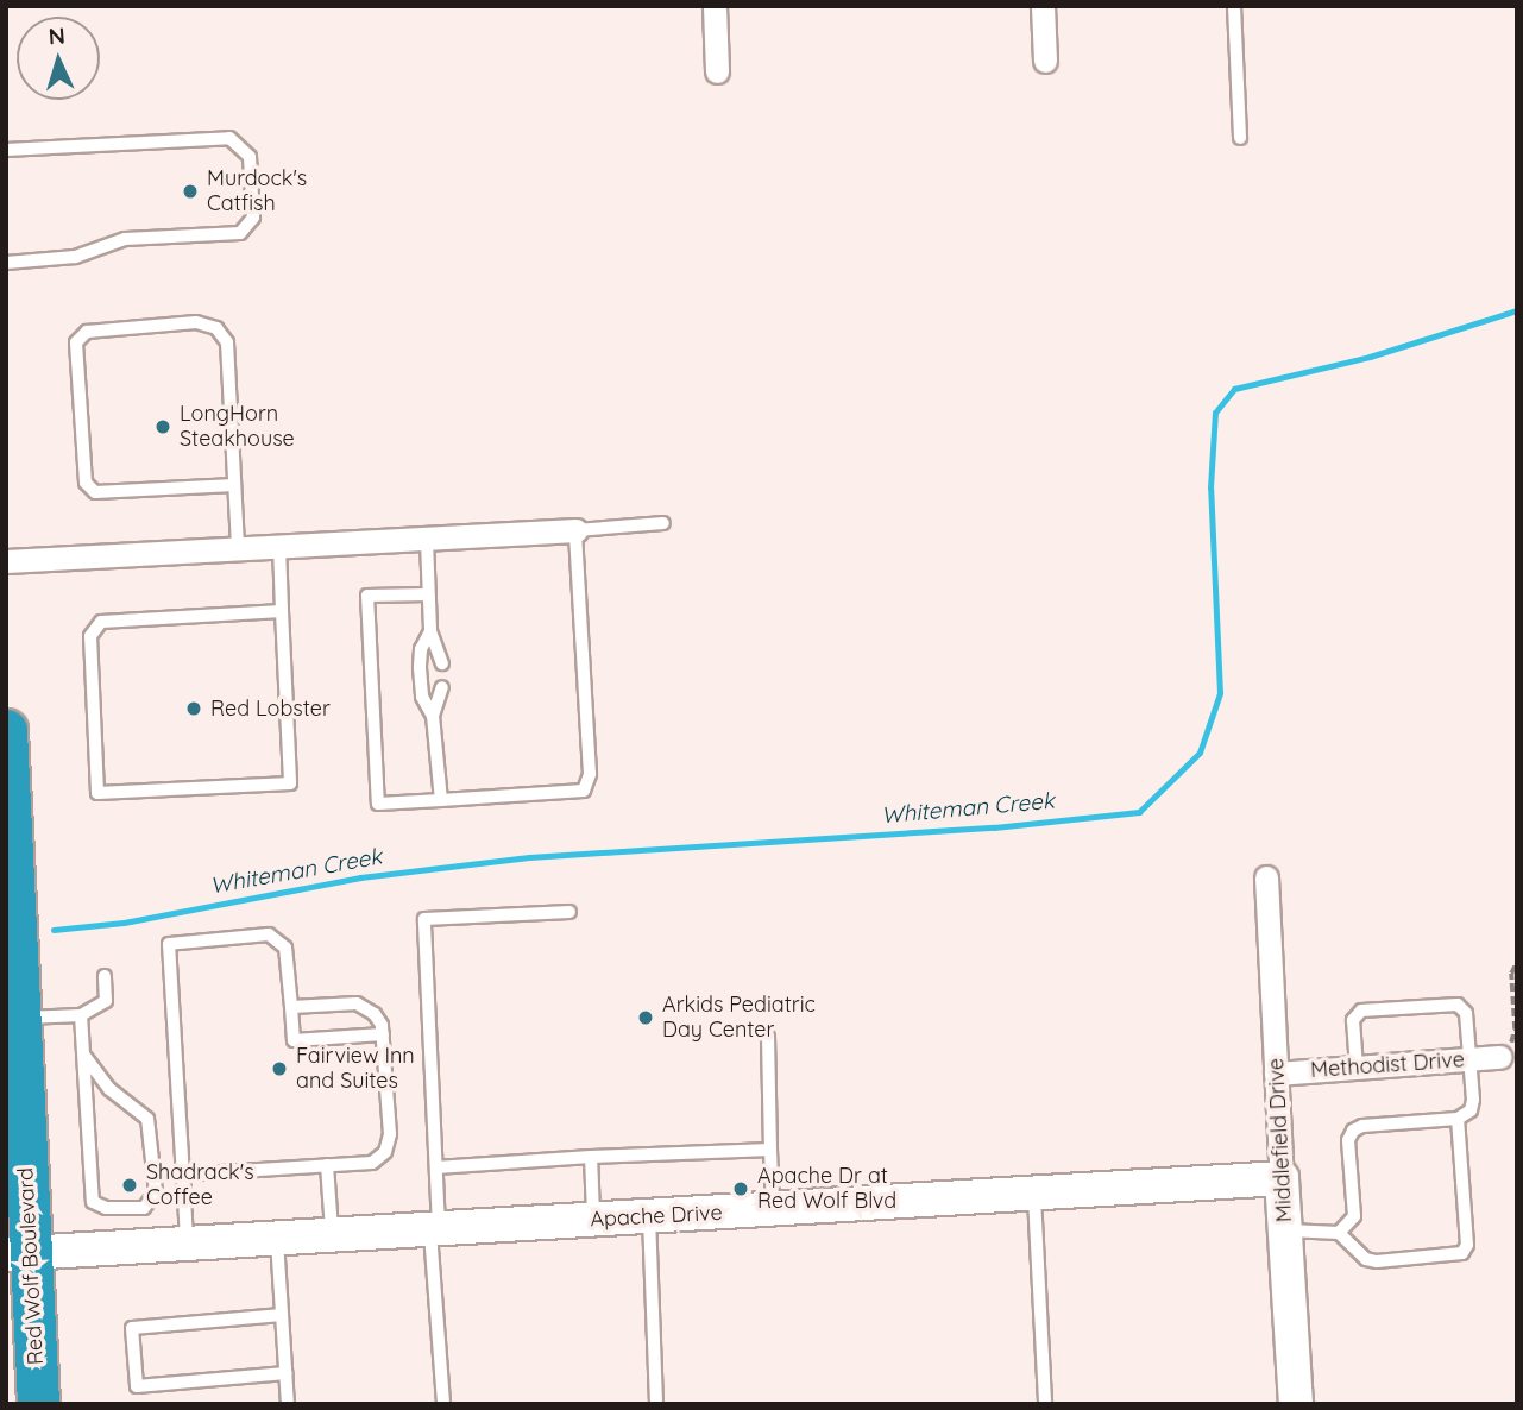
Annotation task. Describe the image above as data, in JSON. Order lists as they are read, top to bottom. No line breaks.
{"streets":{"highway":["Red Wolf Boulevard"],"street":["Methodist Drive","Middlefield Drive","Apache Drive"]},"crossings":[["Methodist Drive","Middlefield Drive"],["Middlefield Drive","Apache Drive"],["Apache Drive","Red Wolf Boulevard"]],"water":["Whiteman Creek"],"places":["Murdock's Catfish","LongHorn Steakhouse","Red Lobster","Arkids Pediatric Day Center","Fairview Inn and Suites","Shadrack's Coffee","Apache Dr at Red Wolf Blvd"],"north":"top"}
